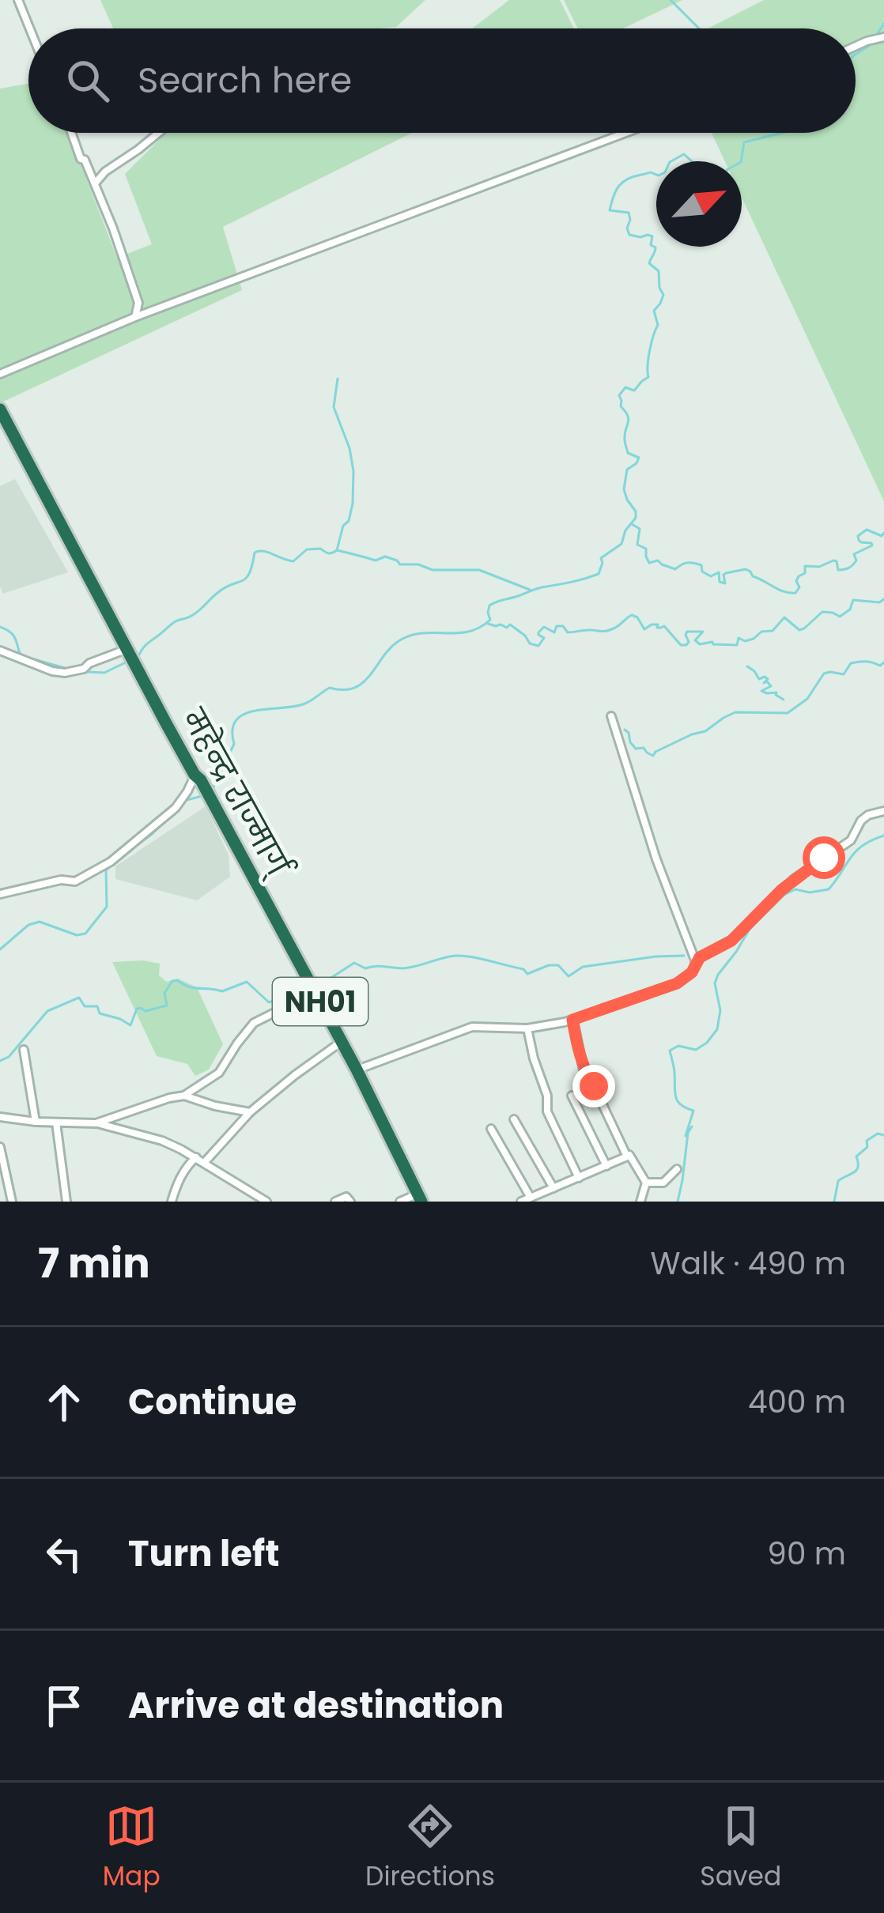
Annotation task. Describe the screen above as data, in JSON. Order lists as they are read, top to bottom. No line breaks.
{"streets":{"highway":["महेन्द्र राज्मार्ग्","NH01"]},"north":"top right","page":{"search":"Search here","heading":["7 min","Walk · 490 m"],"list":[["Continue","400 m"],["Turn left","90 m"],"Arrive at destination"],"nav":["Map","Directions","Saved"]}}
